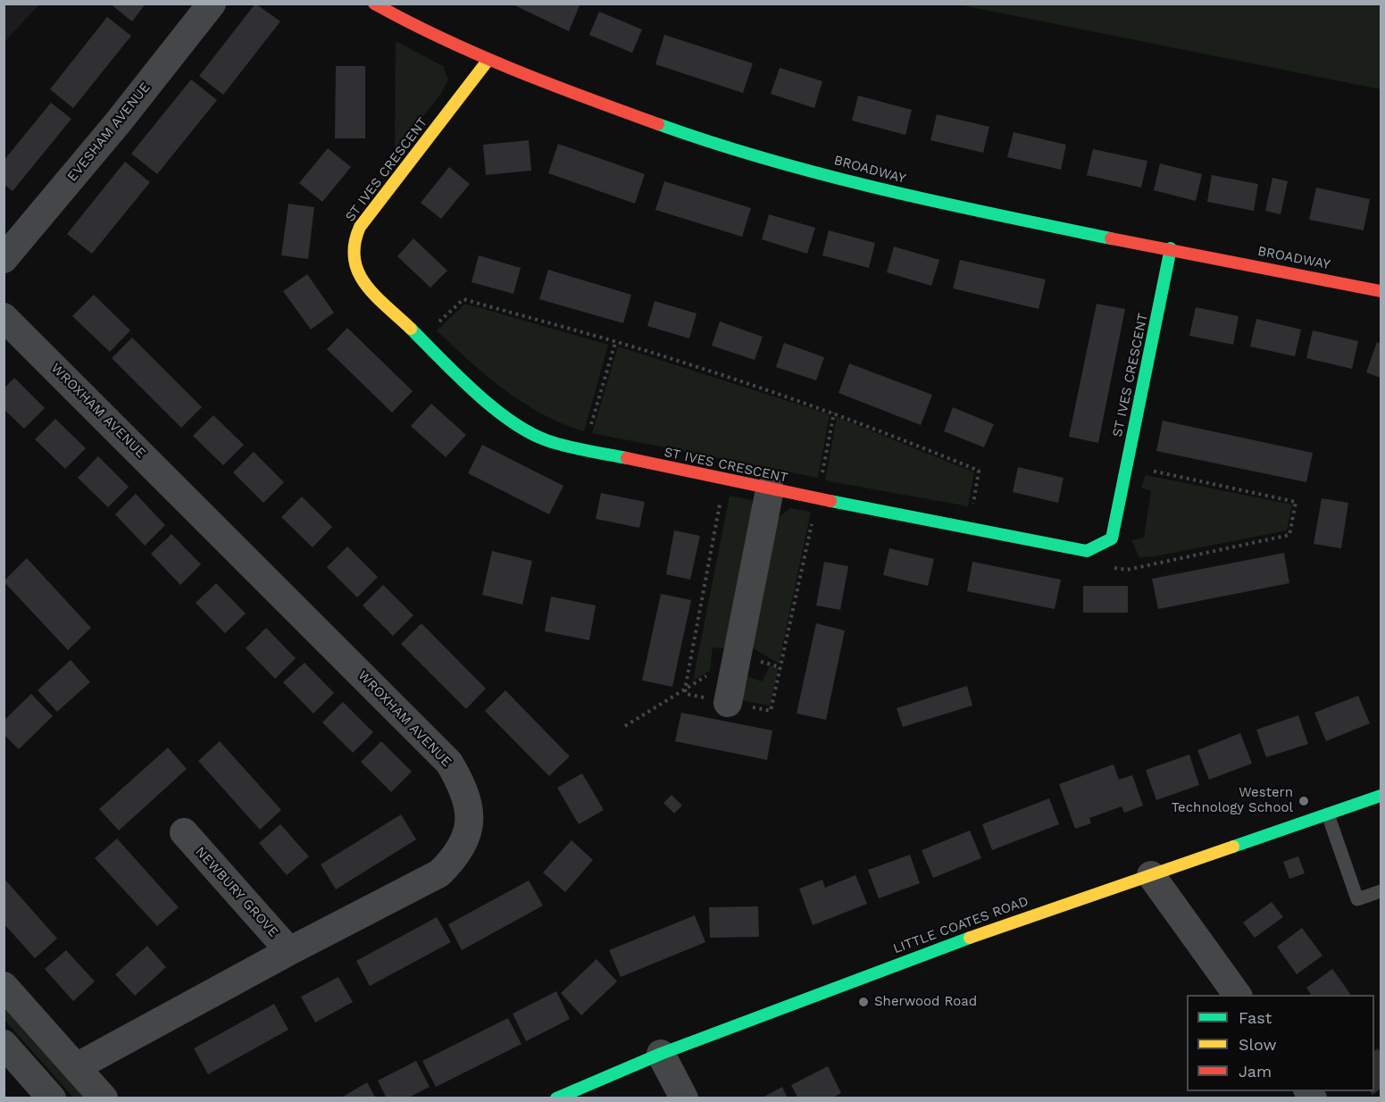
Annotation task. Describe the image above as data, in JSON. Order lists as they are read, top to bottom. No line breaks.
{"streets":{"street":["EVESHAM AVENUE","ST IVES CRESCENT","BROADWAY","WROXHAM AVENUE","NEWBURY GROVE","LITTLE COATES ROAD"]},"crossings":[["ST IVES CRESCENT","BROADWAY"],["WROXHAM AVENUE","NEWBURY GROVE"]],"places":["Western Technology School","Sherwood Road"],"legend":["Fast","Slow","Jam"]}
